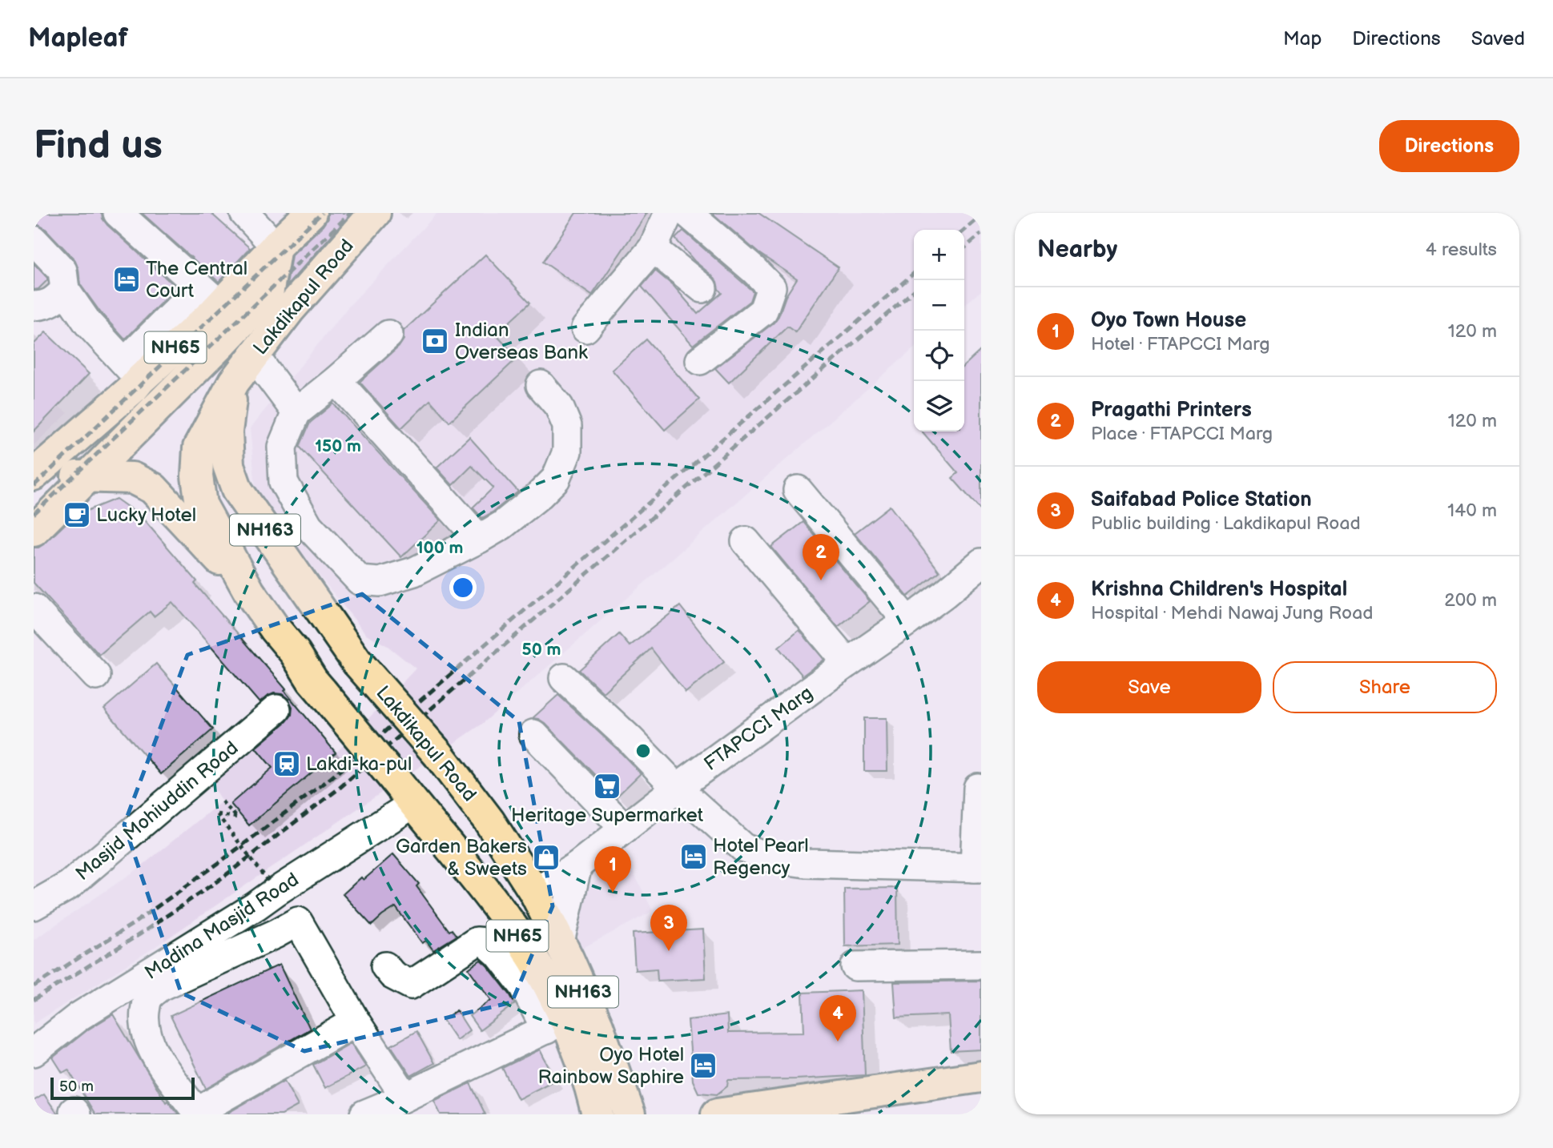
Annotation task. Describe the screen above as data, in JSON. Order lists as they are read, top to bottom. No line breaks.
{"streets":{"main road":["Lakdikapul Road","NH65","NH163"],"street":["FTAPCCI Marg","Masjid Mohiuddin Road","Madina Masjid Road"]},"crossings":[["Lakdikapul Road","NH163"],["Lakdikapul Road","FTAPCCI Marg"],["Lakdikapul Road","Madina Masjid Road"]],"places":{"hotel":["The Central Court","Hotel Pearl Regency","Oyo Hotel Rainbow Saphire"],"bank":["Indian Overseas Bank"],"cafe":["Lucky Hotel"],"station":["Lakdi-ka-pul"],"supermarket":["Heritage Supermarket"],"shop":["Garden Bakers & Sweets"]},"scale_bar":"50 m","page":{"header":"Mapleaf","nav":["Map","Directions","Saved"],"buttons":["Directions",["Save","Share"]],"title":"Find us","heading":["Nearby","4 results"],"map_buttons":["+","−"],"list":[{"mark":"1","name":"Oyo Town House","note":"Hotel · FTAPCCI Marg","value":"120 m"},{"mark":"2","name":"Pragathi Printers","note":"Place · FTAPCCI Marg","value":"120 m"},{"mark":"3","name":"Saifabad Police Station","note":"Public building · Lakdikapul Road","value":"140 m"},{"mark":"4","name":"Krishna Children's Hospital","note":"Hospital · Mehdi Nawaj Jung Road","value":"200 m"}],"pins":["2","1","3","4"],"scale":"50 m"},"rings":["150 m","100 m","50 m"]}
